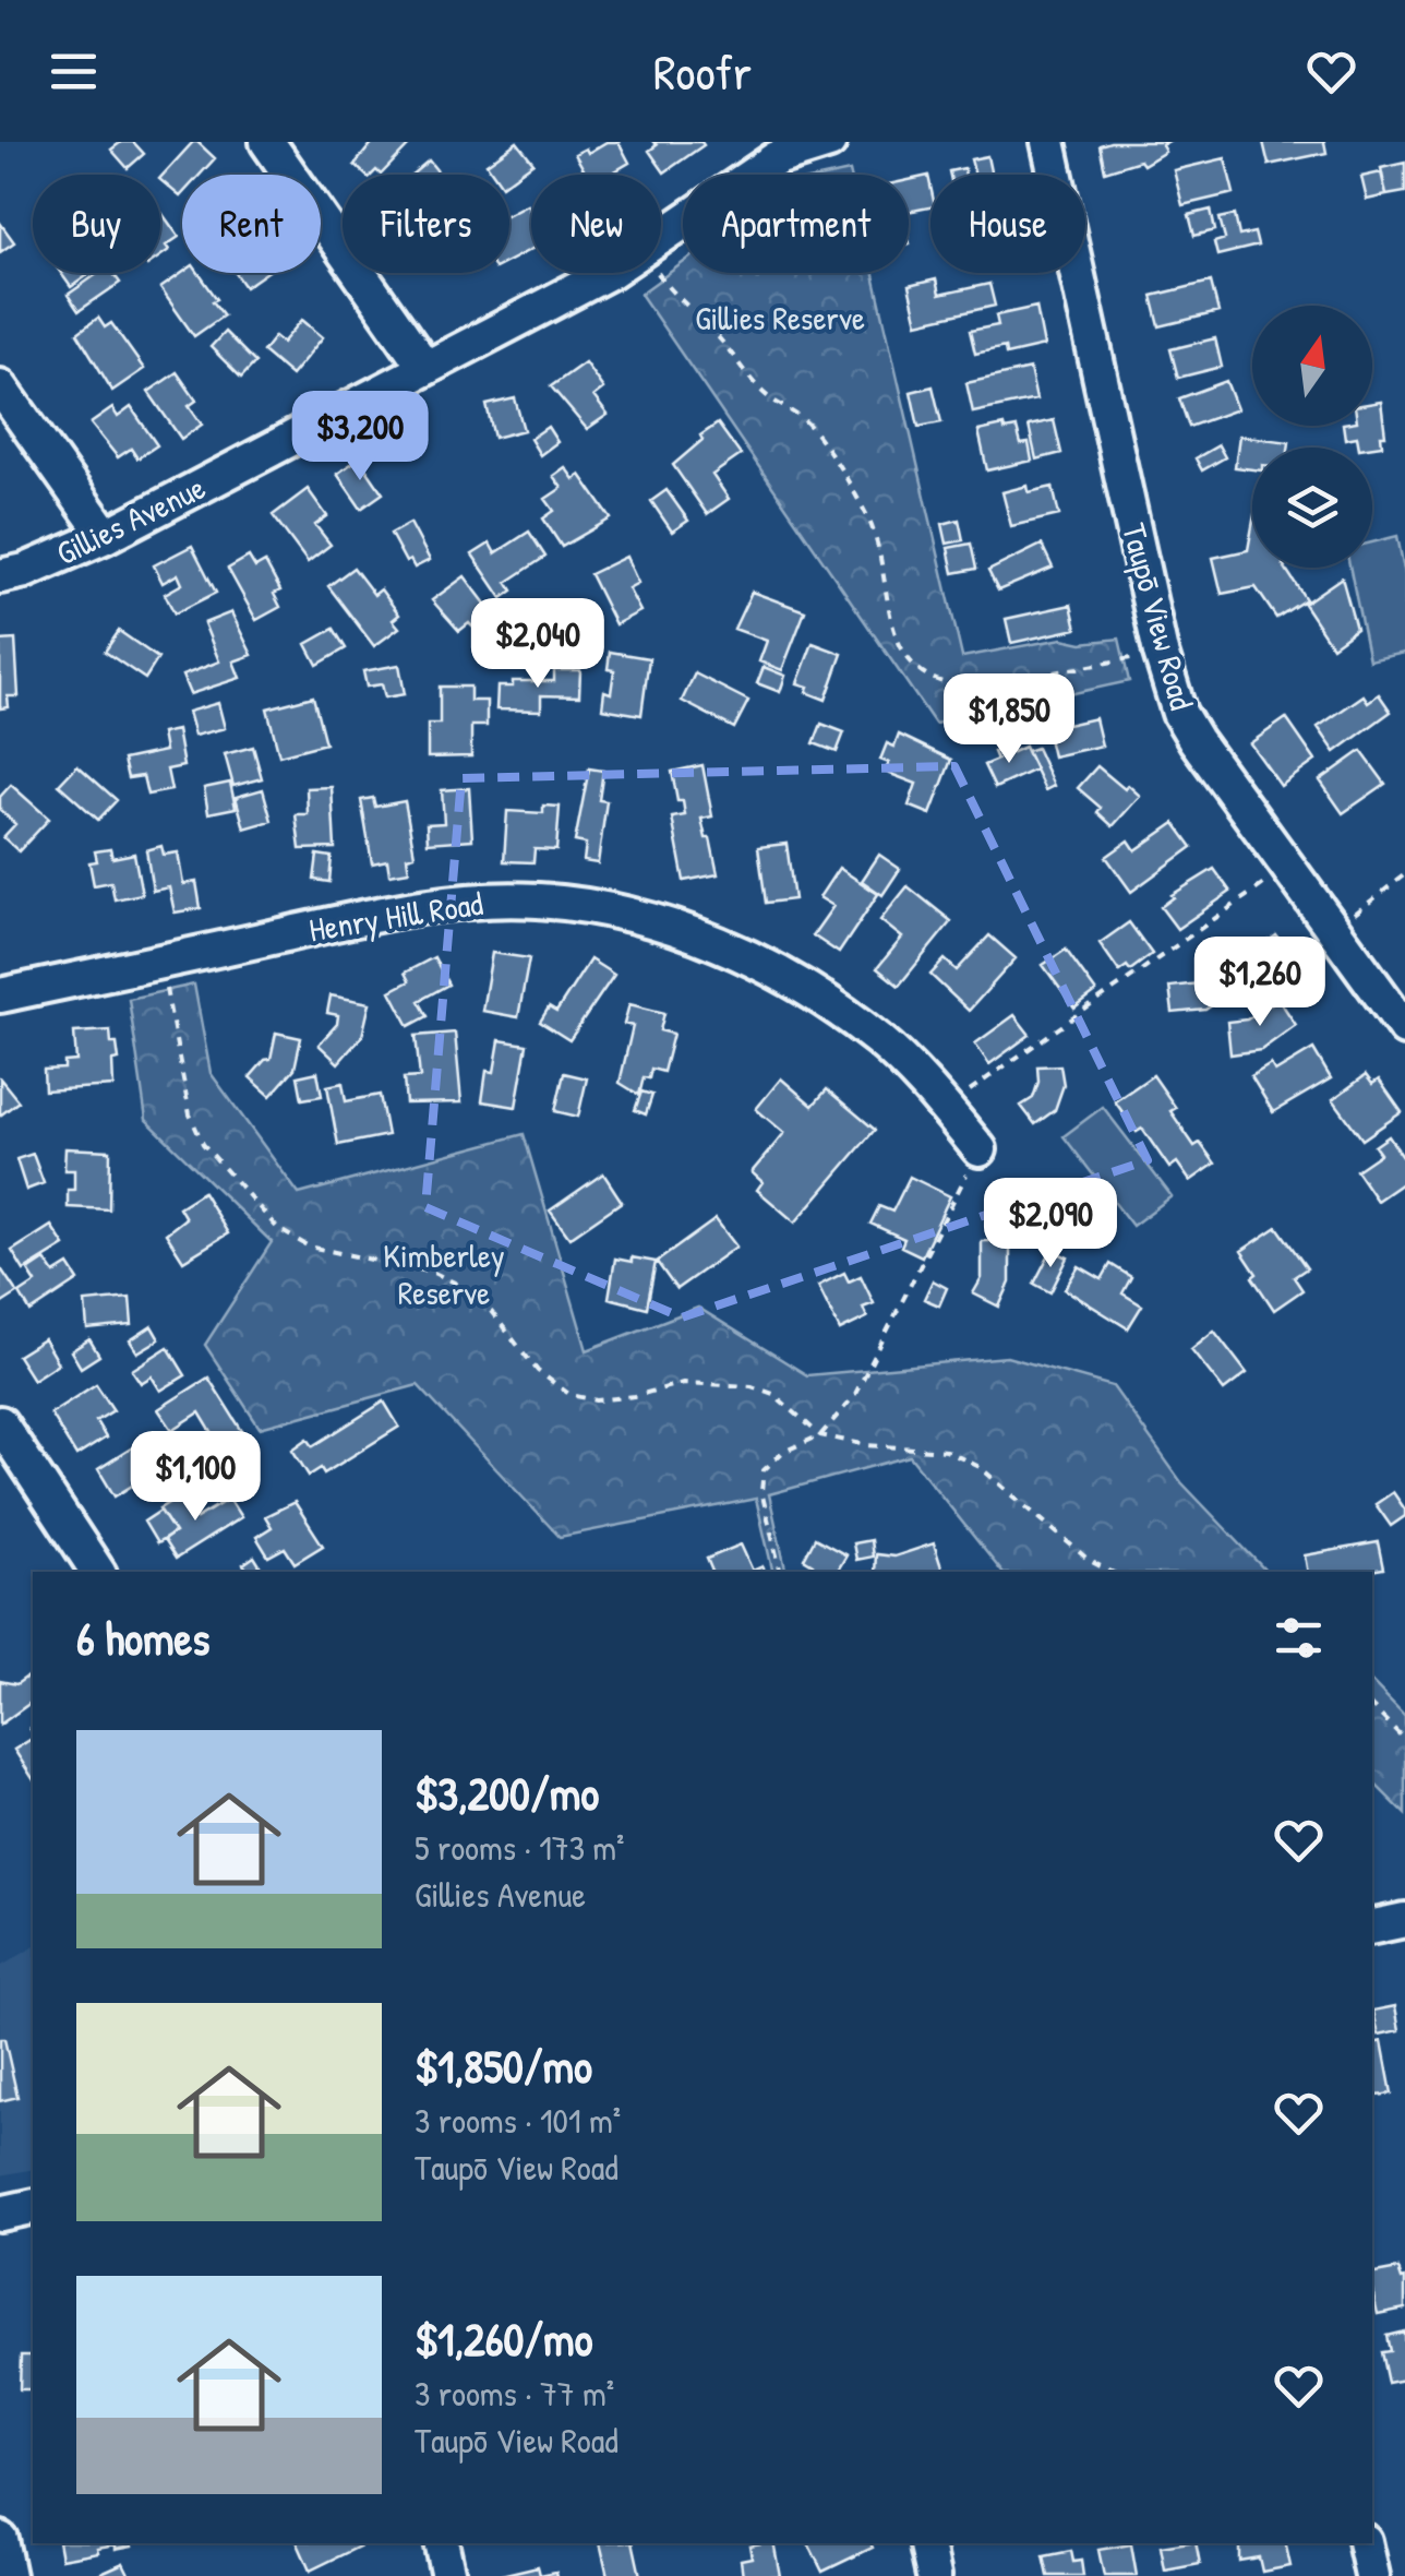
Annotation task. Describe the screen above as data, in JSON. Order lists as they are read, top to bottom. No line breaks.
{"streets":{"street":["Gillies Avenue","Taupō View Road","Henry Hill Road"]},"parks":["Gillies Reserve","Kimberley Reserve"],"north":"top","page":{"header":"Roofr","chip":["Buy","Rent","Filters","New","Apartment","House"],"price":["$3,200","$2,040","$1,850","$1,260","$2,090","$1,100"],"heading":"6 homes","list":[{"name":"$3,200/mo","note":"5 rooms · 173 m² · Gillies Avenue"},{"name":"$1,850/mo","note":"3 rooms · 101 m² · Taupō View Road"},{"name":"$1,260/mo","note":"3 rooms · 77 m² · Taupō View Road"}]}}
